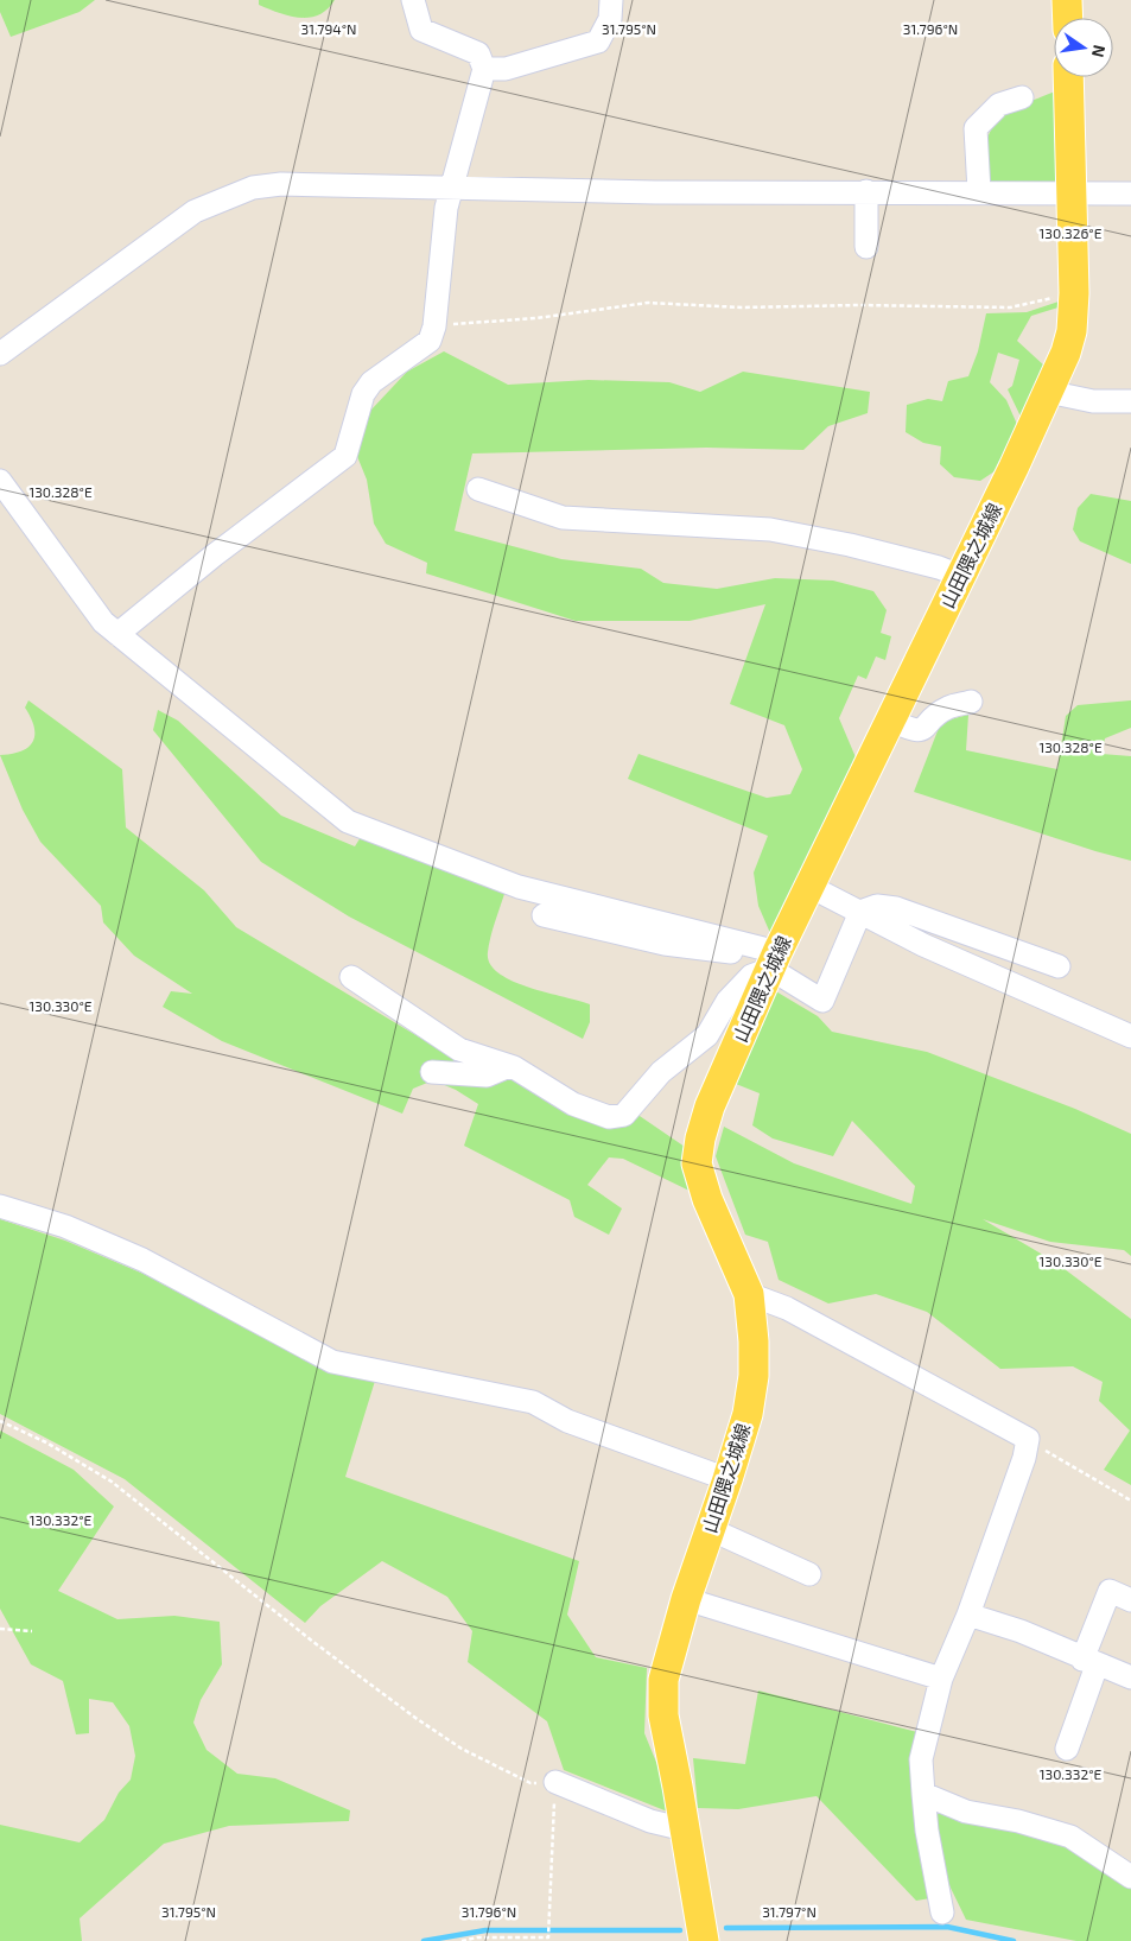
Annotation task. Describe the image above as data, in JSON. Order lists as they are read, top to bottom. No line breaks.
{"streets":{"main road":["山田隈之城線"]},"north":"right","coordinates":["31.794°N","31.795°N","31.796°N","130.326°E","130.328°E","130.330°E","130.332°E","31.797°N"]}
